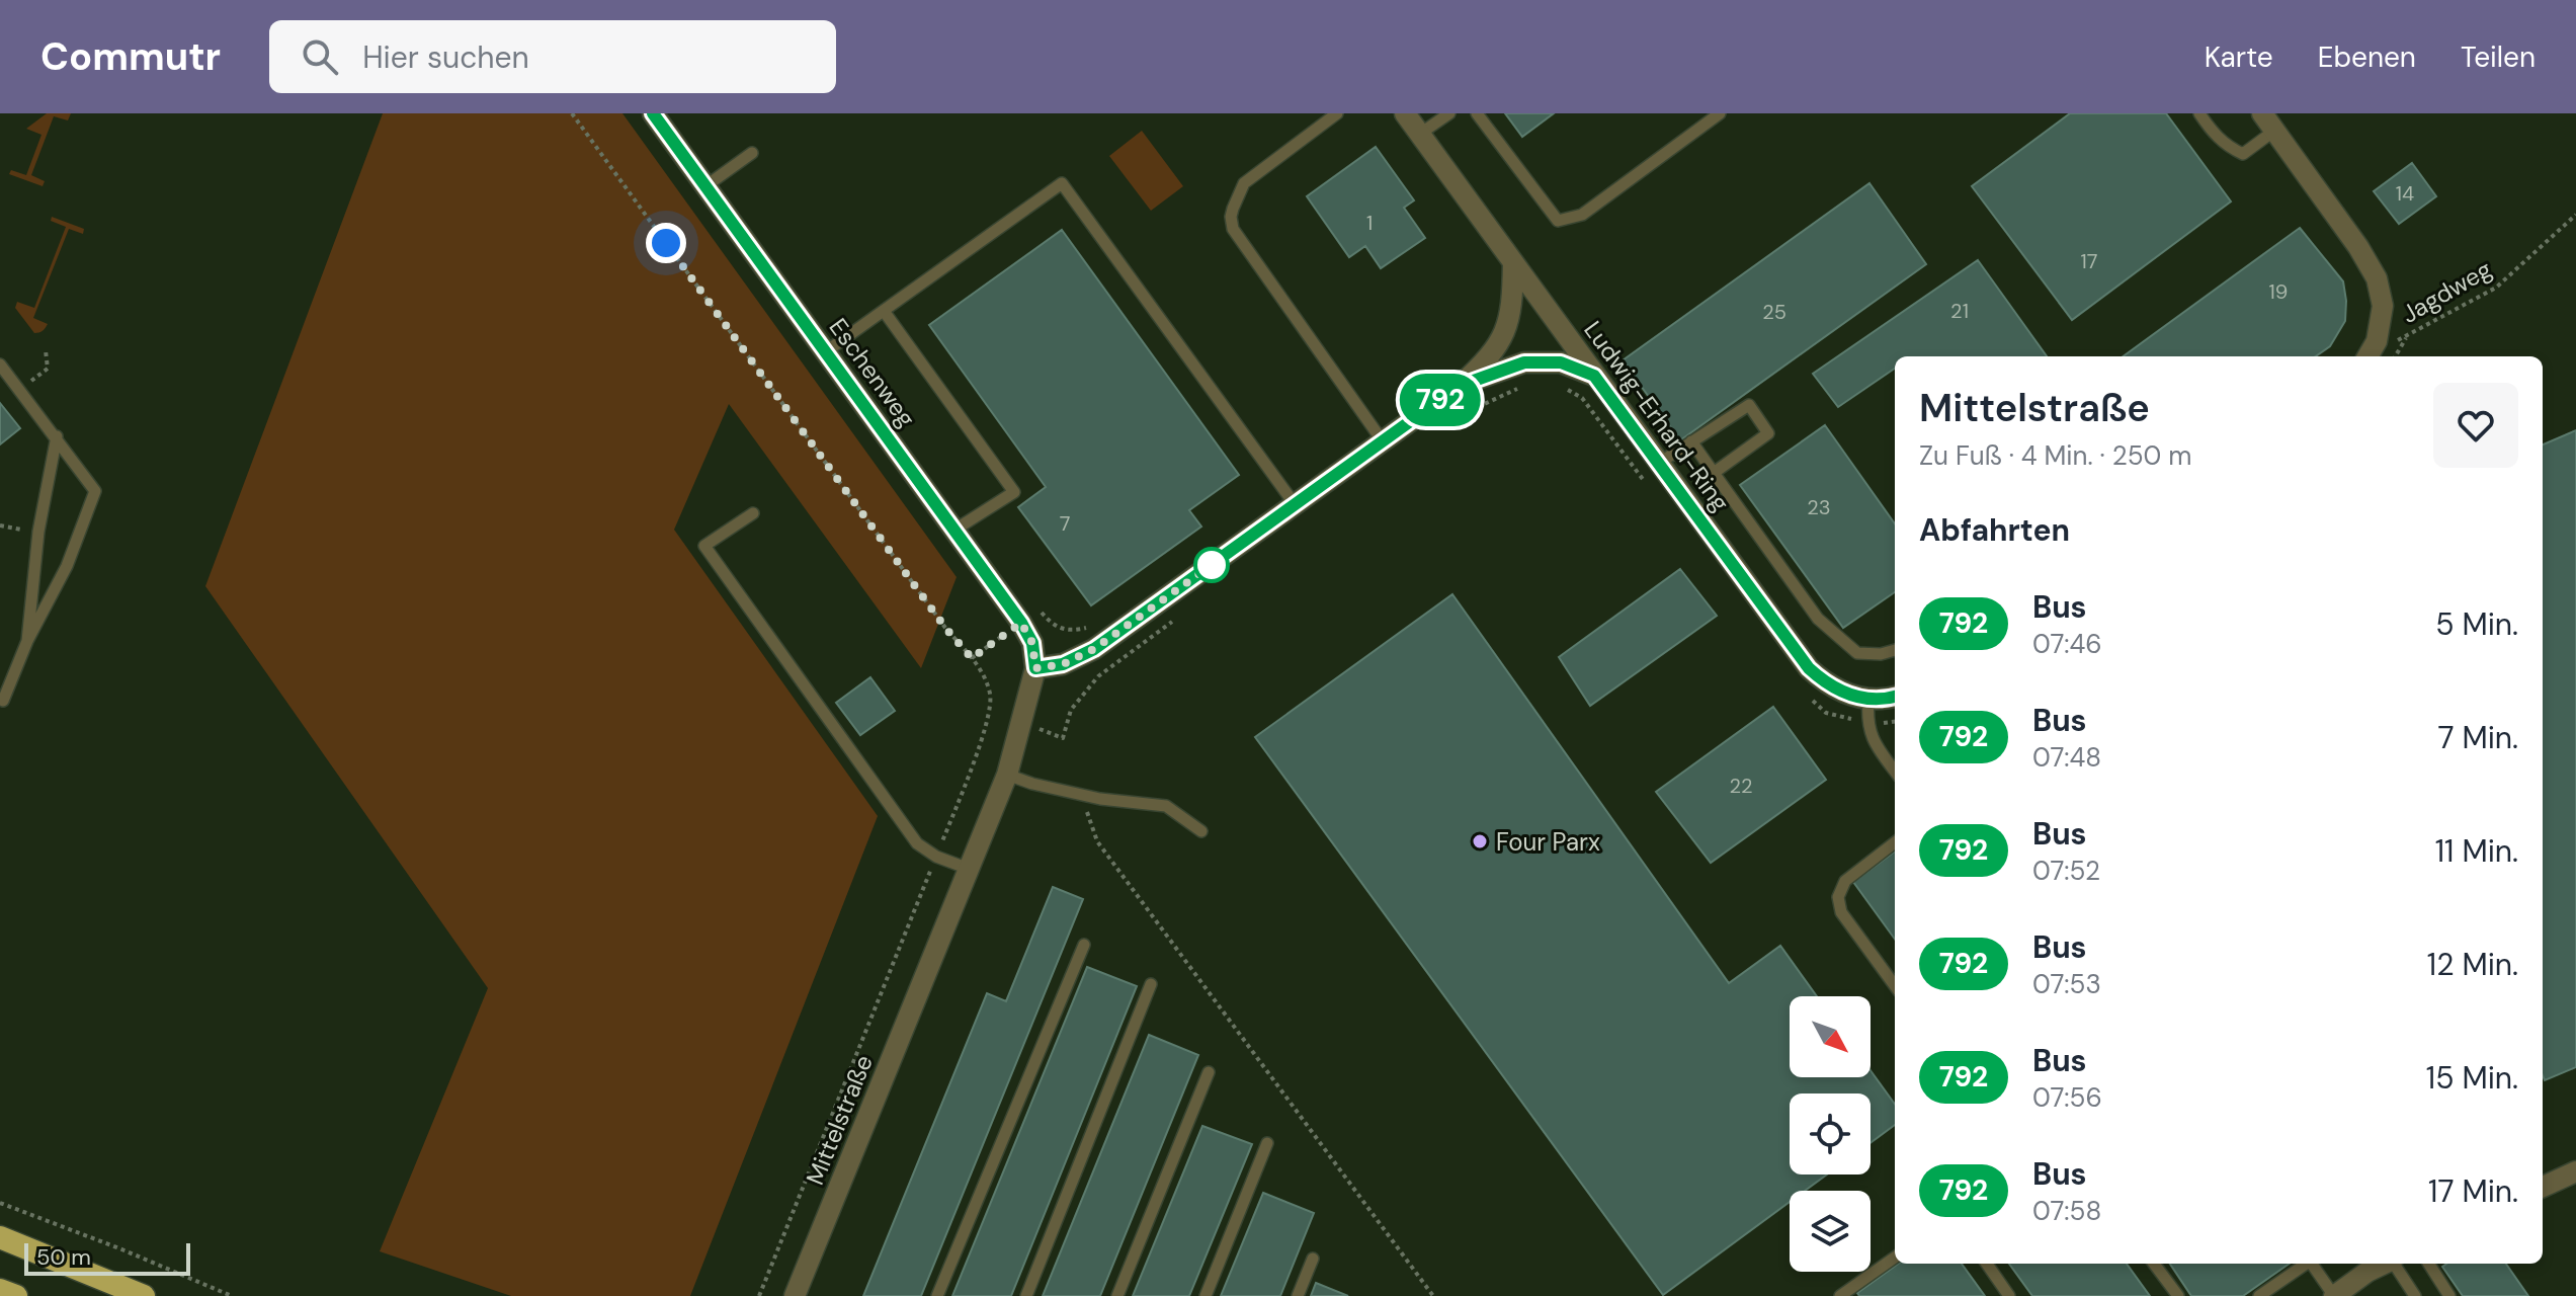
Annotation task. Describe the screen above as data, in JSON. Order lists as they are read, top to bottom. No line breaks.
{"streets":{"street":["Eschenweg","Ludwig-Erhard-Ring","Mittelstraße"],"path":["Jagdweg"]},"crossings":[["Eschenweg","Mittelstraße"]],"places":["Four Parx"],"lines":["bus line 792"],"house_numbers":["14","1","17","19","21","25","23","7","22"],"scale_bar":"50 m","north":"bottom right","page":{"header":"Commutr","search":"Hier suchen","nav":["Karte","Ebenen","Teilen"],"on_map":"792","heading":[["Mittelstraße","Zu Fuß · 4 Min. · 250 m"],"Abfahrten"],"list":[{"mark":"792","name":"Bus","note":"07:46","value":"5 Min."},{"mark":"792","name":"Bus","note":"07:48","value":"7 Min."},{"mark":"792","name":"Bus","note":"07:52","value":"11 Min."},{"mark":"792","name":"Bus","note":"07:53","value":"12 Min."},{"mark":"792","name":"Bus","note":"07:56","value":"15 Min."},{"mark":"792","name":"Bus","note":"07:58","value":"17 Min."}],"scale":"50 m"}}
